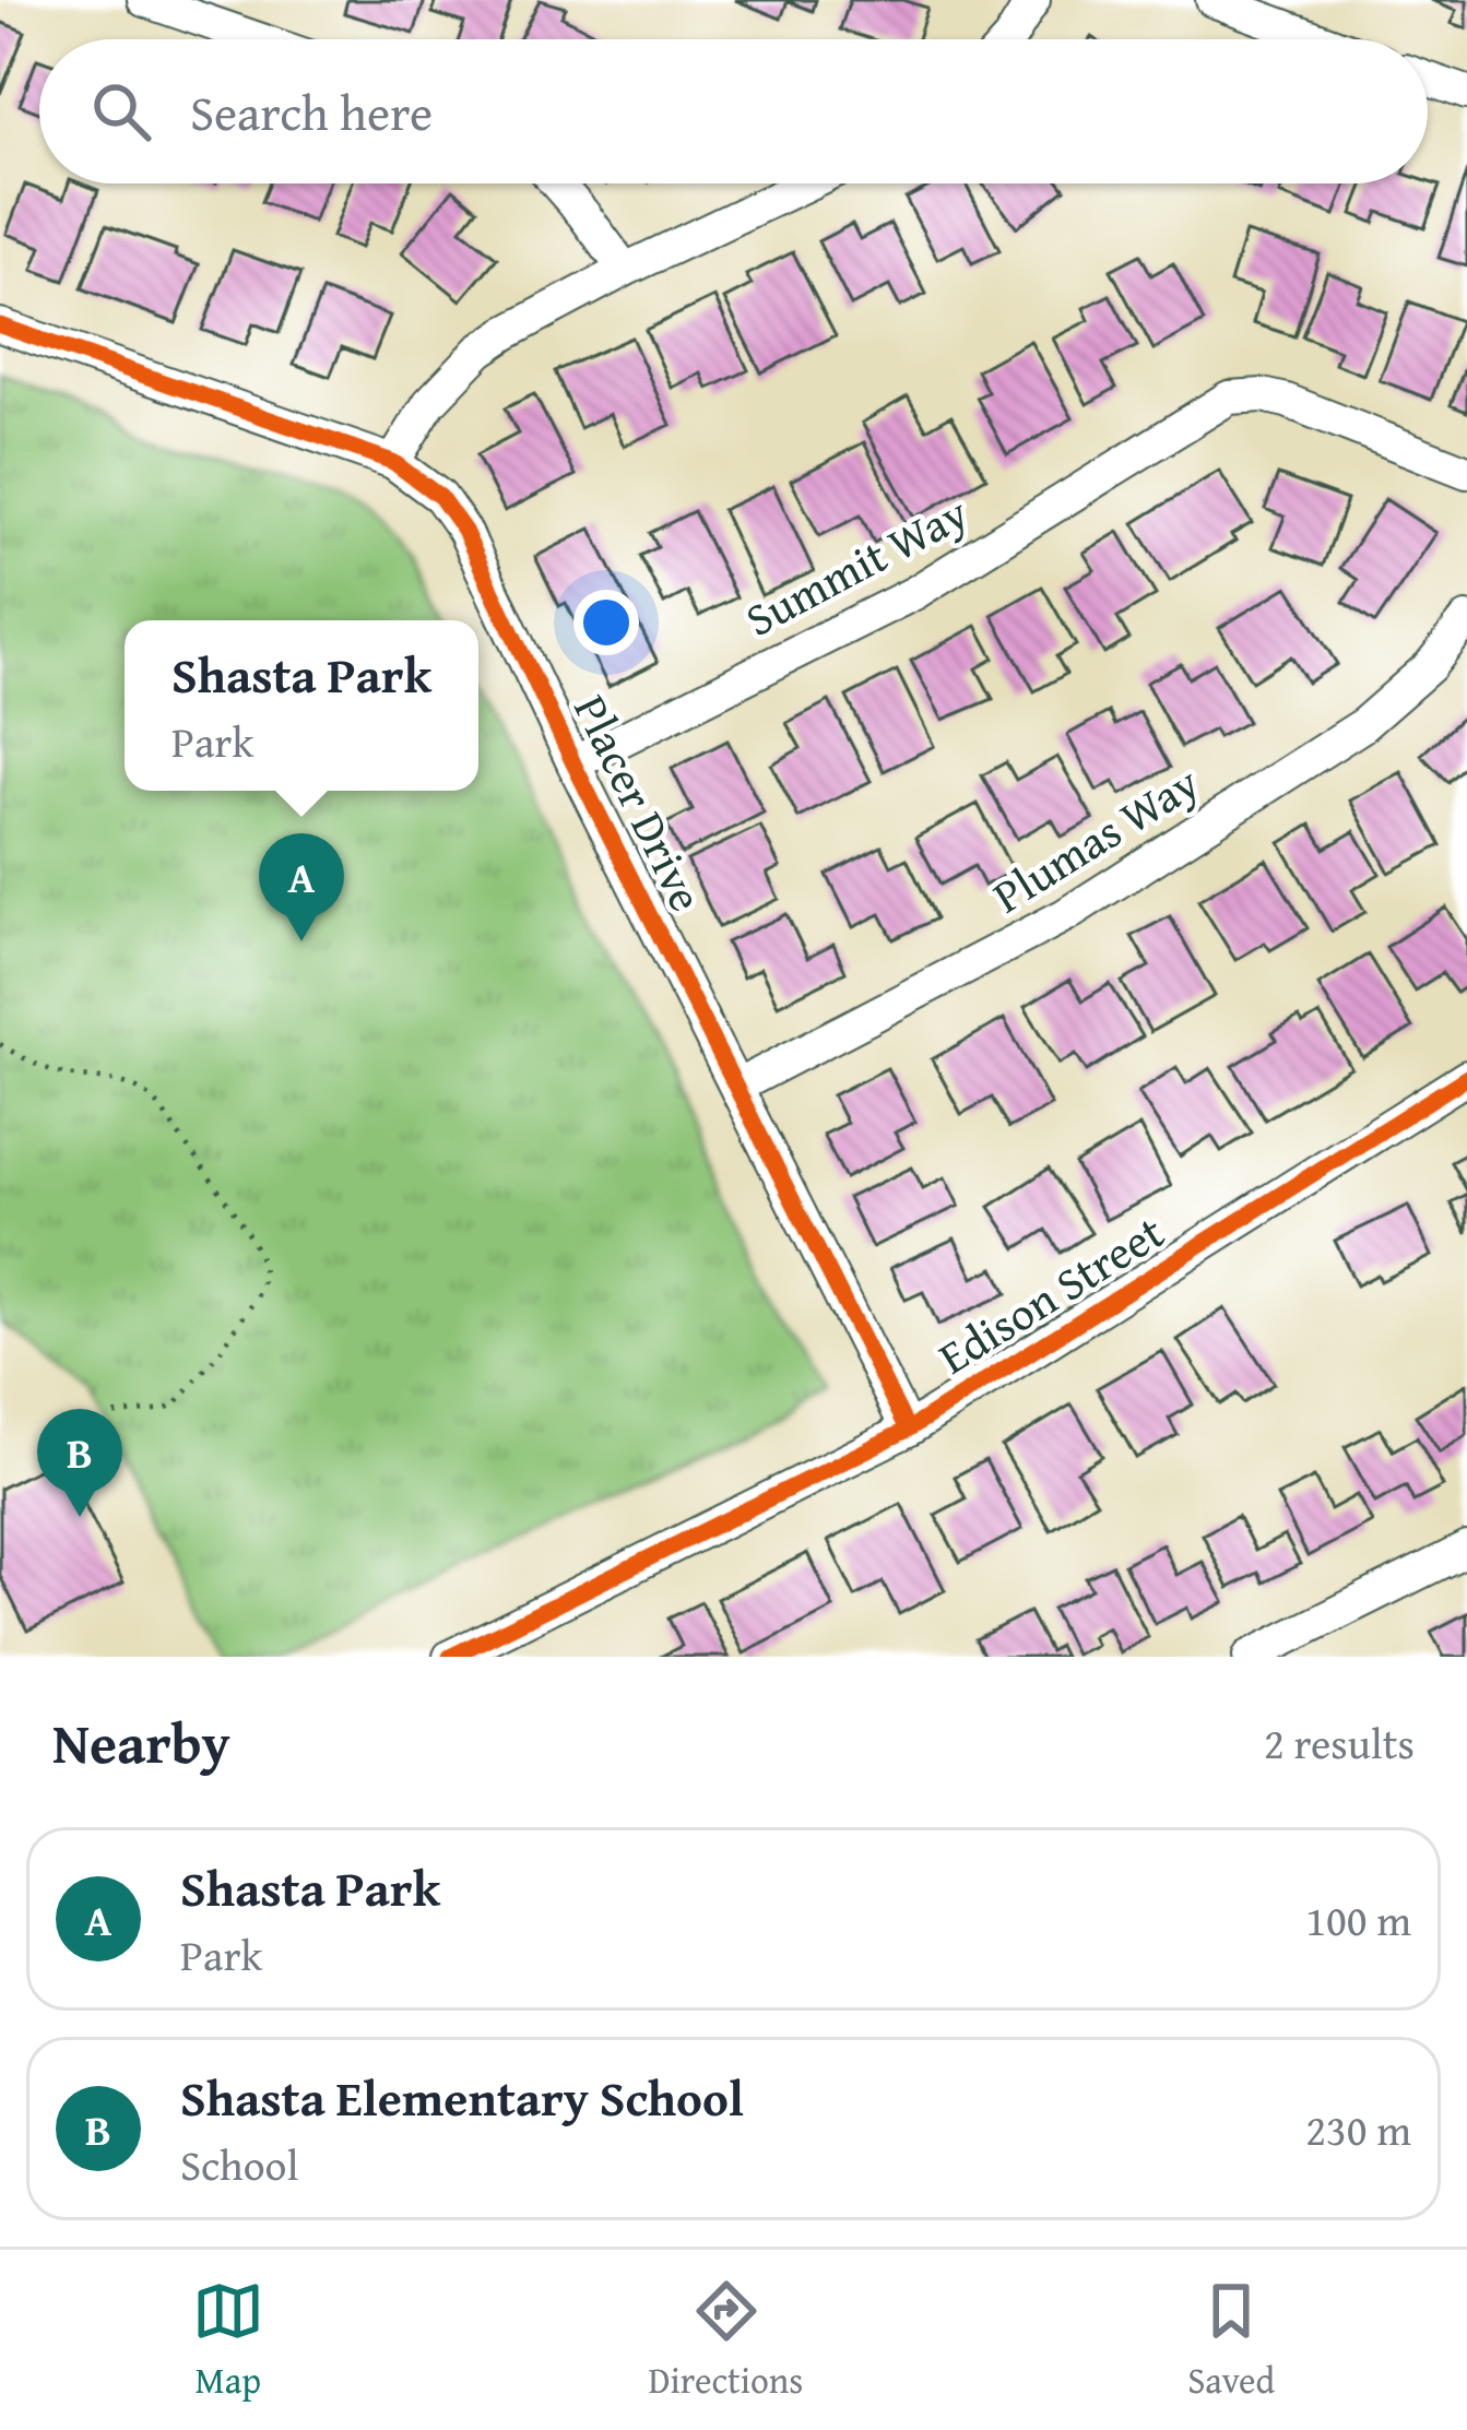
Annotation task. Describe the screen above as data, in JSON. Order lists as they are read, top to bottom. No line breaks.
{"streets":{"street":["Summit Way","Placer Drive","Plumas Way","Edison Street"]},"crossings":[["Summit Way","Placer Drive"],["Placer Drive","Plumas Way"],["Placer Drive","Edison Street"]],"page":{"search":"Search here","popup":["Shasta Park","Park"],"pins":["A","B"],"heading":["Nearby","2 results"],"list":[{"mark":"A","name":"Shasta Park","note":"Park","value":"100 m"},{"mark":"B","name":"Shasta Elementary School","note":"School","value":"230 m"}],"nav":["Map","Directions","Saved"]}}
